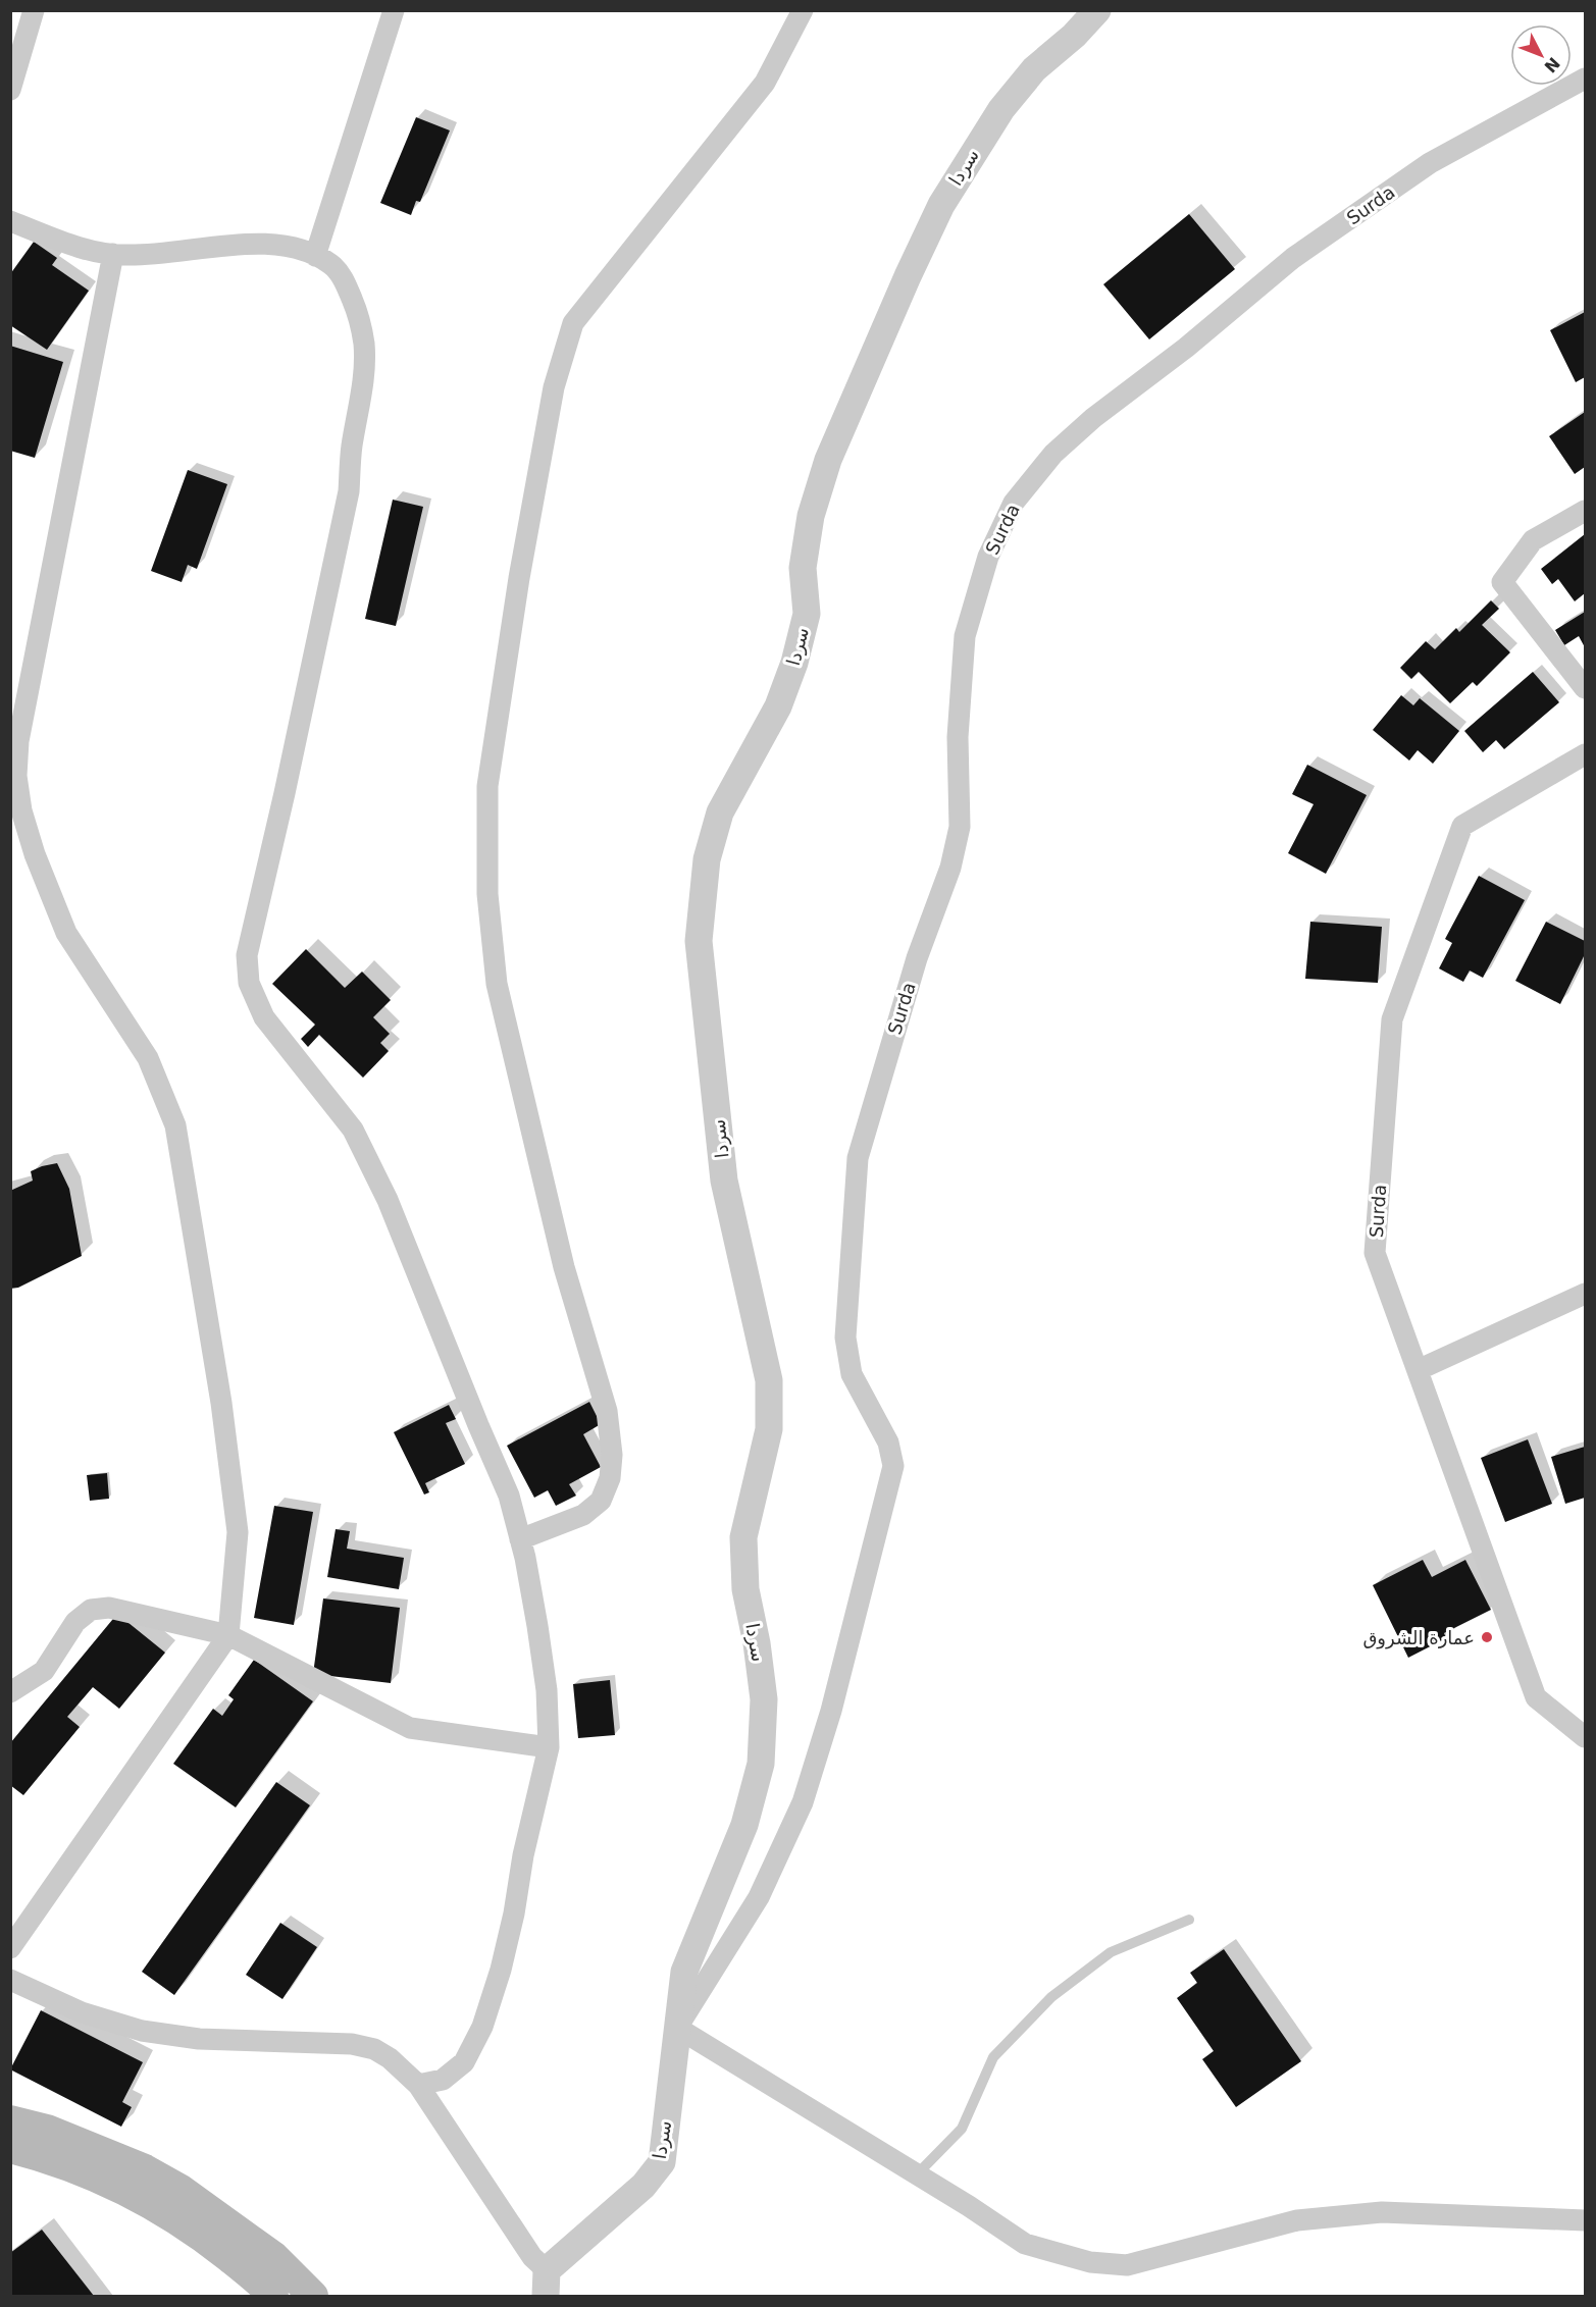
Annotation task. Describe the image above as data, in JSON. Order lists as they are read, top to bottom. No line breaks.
{"streets":{"street":["سردا","Surda"]},"crossings":[["سردا","Surda"]],"places":["عمارة الشروق"],"north":"bottom right"}
